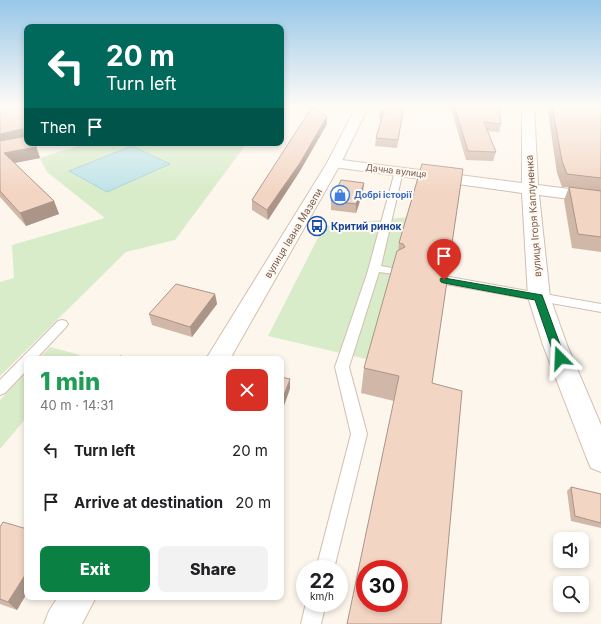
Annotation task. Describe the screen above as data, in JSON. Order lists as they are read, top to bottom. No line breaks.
{"streets":{"street":["Дачна вулиця","вулиця Ігоря Каплуненка","вулиця Івана Мазепи"]},"crossings":[["Дачна вулиця","вулиця Ігоря Каплуненка"],["Дачна вулиця","вулиця Івана Мазепи"]],"places":{"shop":["Добрі історії"],"bus stop":["Критий ринок"]},"page":{"turn":["20 m","Turn left"],"then":"Then","heading":["1 min","40 m · 14:31"],"list":[{"name":"Turn left","value":"20 m"},{"name":"Arrive at destination","value":"20 m"}],"buttons":["Exit","Share"],"speed":"22 km/h","limit":"30"}}
